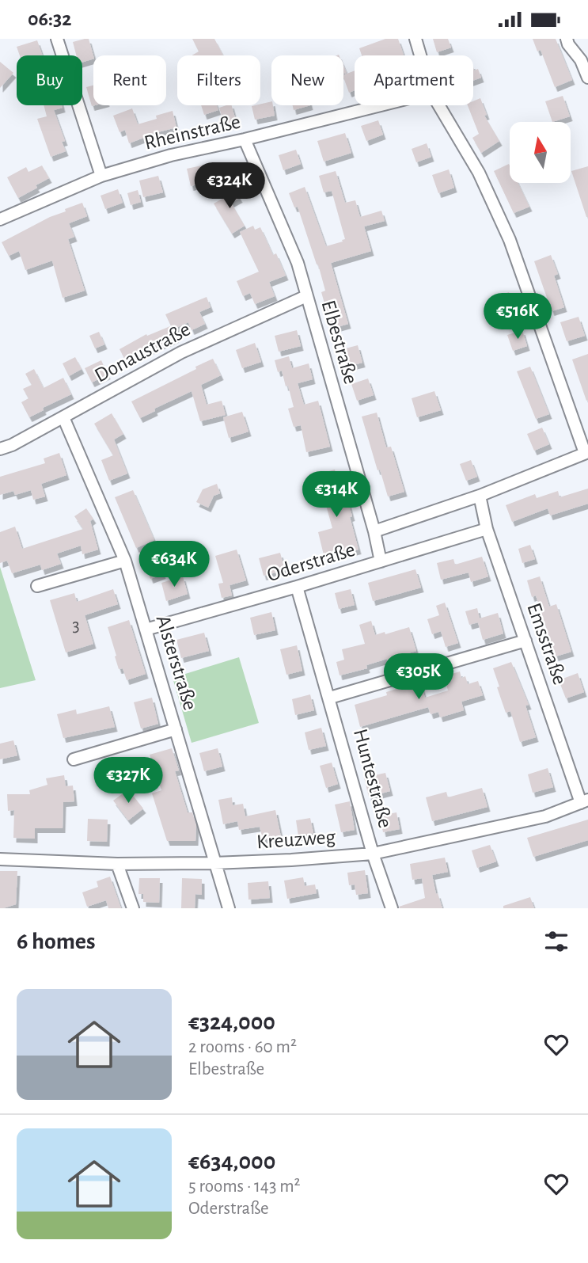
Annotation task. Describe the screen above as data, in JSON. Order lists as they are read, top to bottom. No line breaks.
{"streets":{"street":["Rheinstraße","Elbestraße","Donaustraße","Oderstraße","Emsstraße","Alsterstraße","Huntestraße","Kreuzweg"]},"crossings":[["Rheinstraße","Elbestraße"],["Elbestraße","Donaustraße"],["Elbestraße","Oderstraße"],["Donaustraße","Alsterstraße"],["Oderstraße","Emsstraße"],["Oderstraße","Alsterstraße"],["Oderstraße","Huntestraße"],["Emsstraße","Kreuzweg"],["Alsterstraße","Kreuzweg"],["Huntestraße","Kreuzweg"]],"house_numbers":["3"],"north":"top","page":{"status":"06:32","chip":["Buy","Rent","Filters","New","Apartment"],"price":["€324K","€516K","€314K","€634K","€305K","€327K"],"heading":"6 homes","list":[{"name":"€324,000","note":"2 rooms · 60 m² · Elbestraße"},{"name":"€634,000","note":"5 rooms · 143 m² · Oderstraße"}]}}
